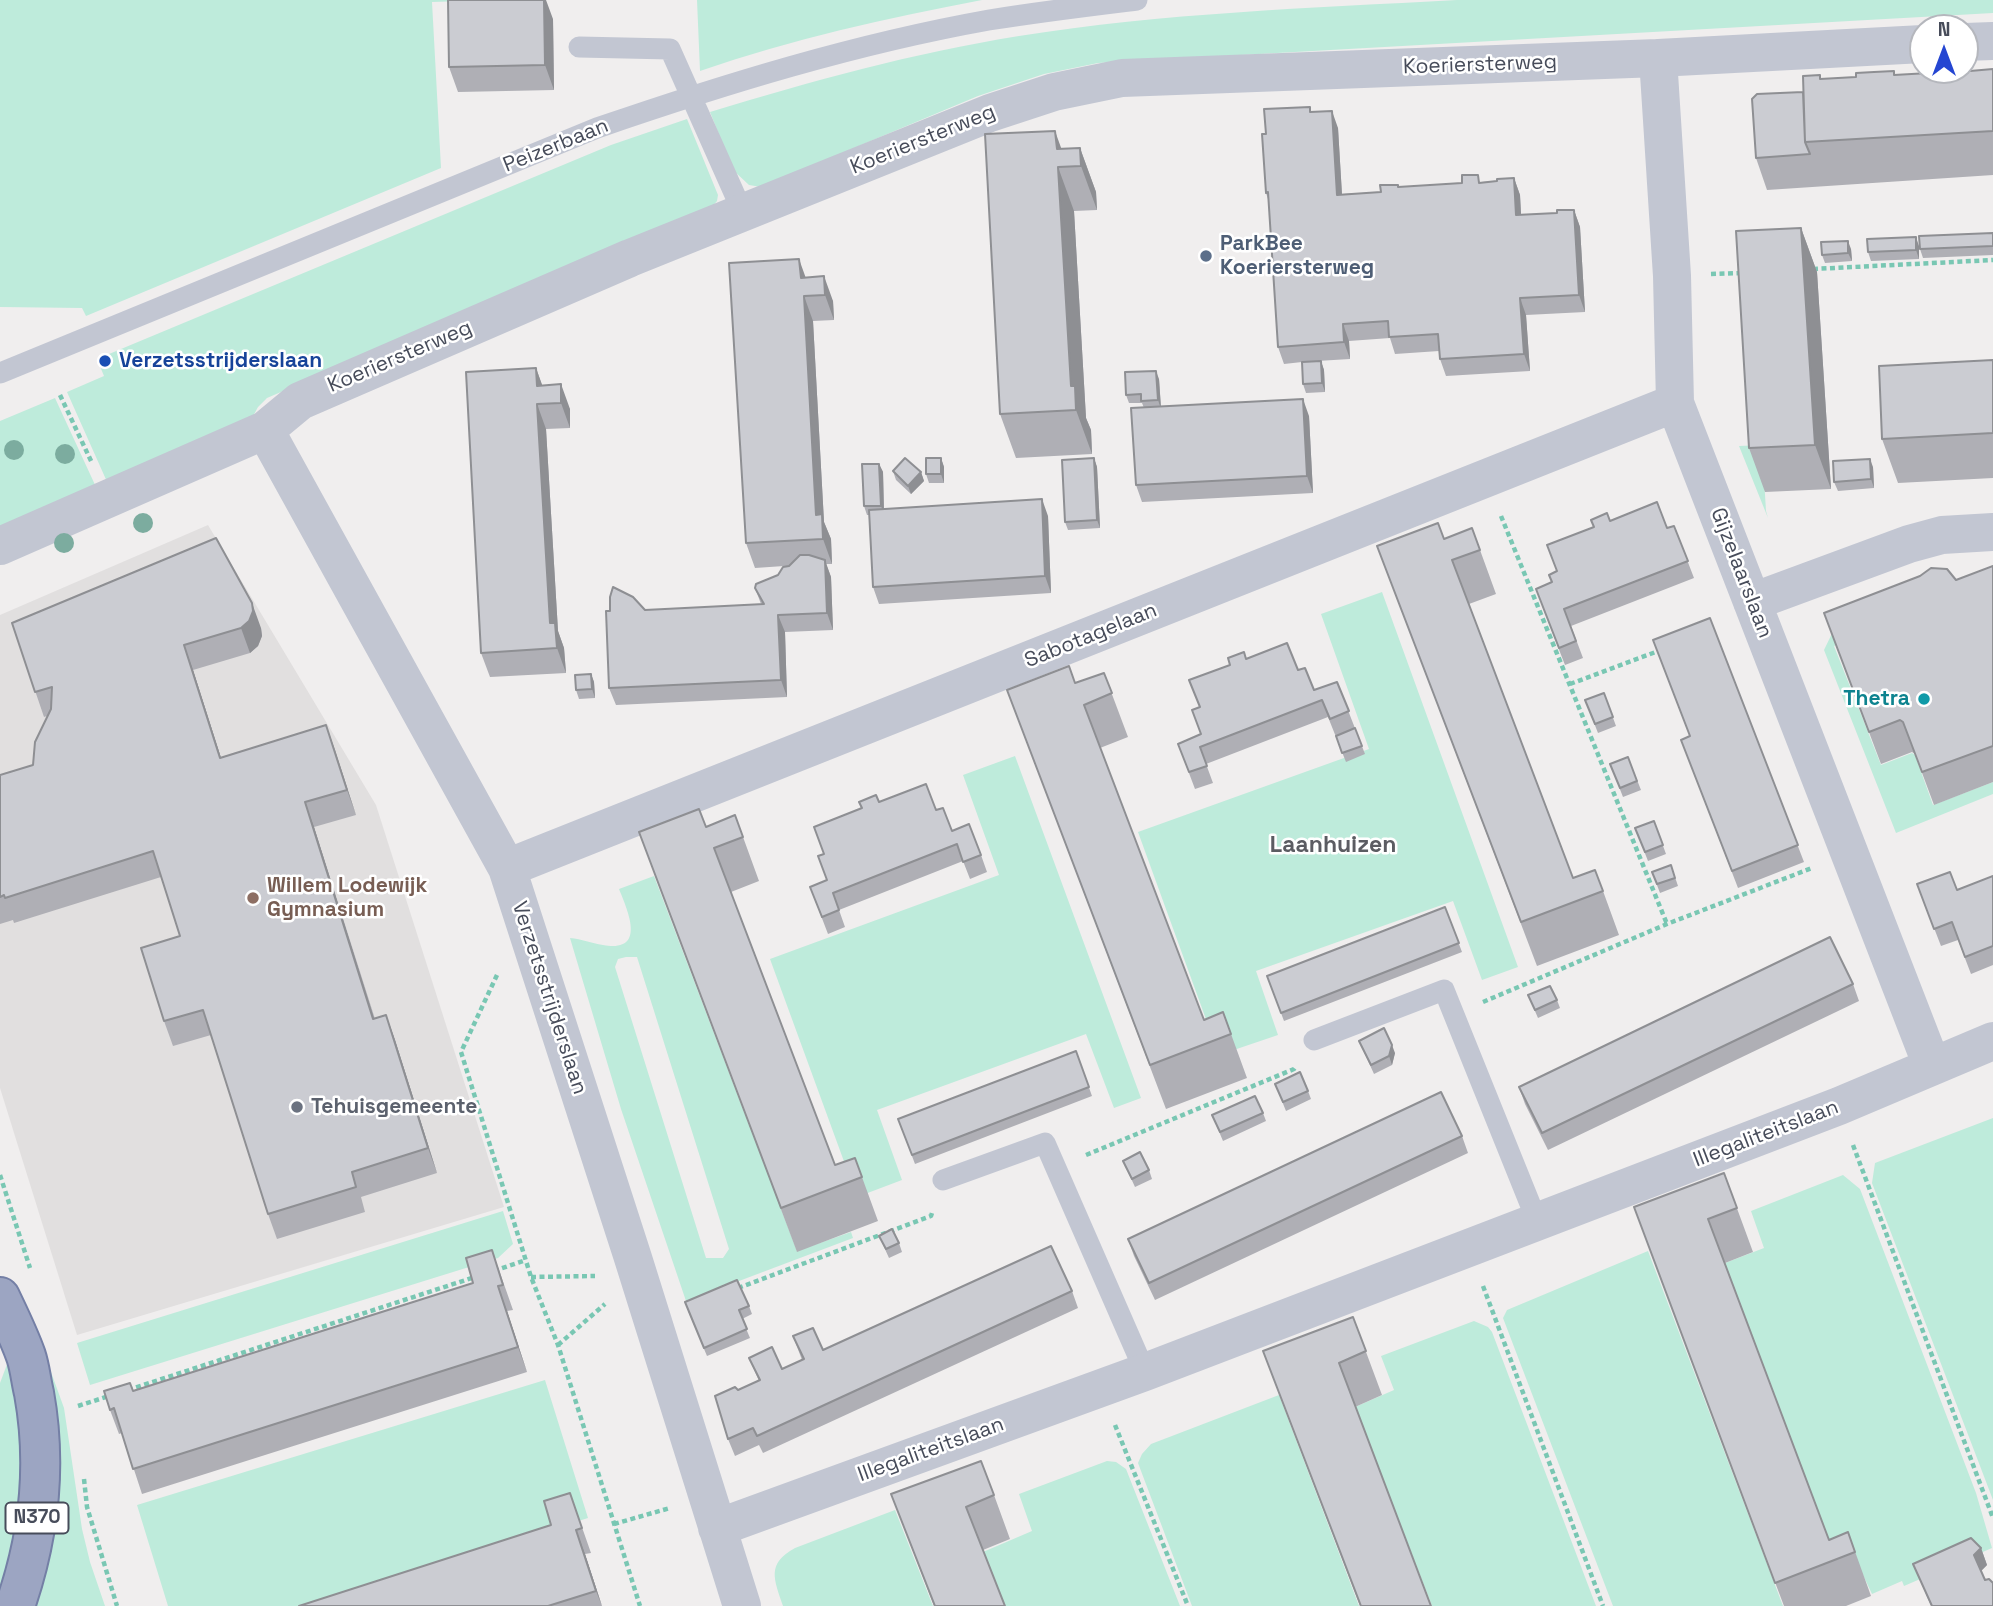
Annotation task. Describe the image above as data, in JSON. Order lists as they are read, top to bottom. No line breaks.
{"streets":{"highway":["N370"],"street":["Koeriersterweg","Gijzelaarslaan","Sabotagelaan","Verzetsstrijderslaan","Illegaliteitslaan"],"lane":["Peizerbaan"]},"crossings":[["Koeriersterweg","Gijzelaarslaan"],["Koeriersterweg","Verzetsstrijderslaan"],["Gijzelaarslaan","Sabotagelaan"],["Gijzelaarslaan","Illegaliteitslaan"],["Sabotagelaan","Verzetsstrijderslaan"],["Verzetsstrijderslaan","Illegaliteitslaan"]],"districts":["Laanhuizen"],"places":["ParkBee Koeriersterweg","Verzetsstrijderslaan","Thetra","Willem Lodewijk Gymnasium","Tehuisgemeente"],"north":"top"}
